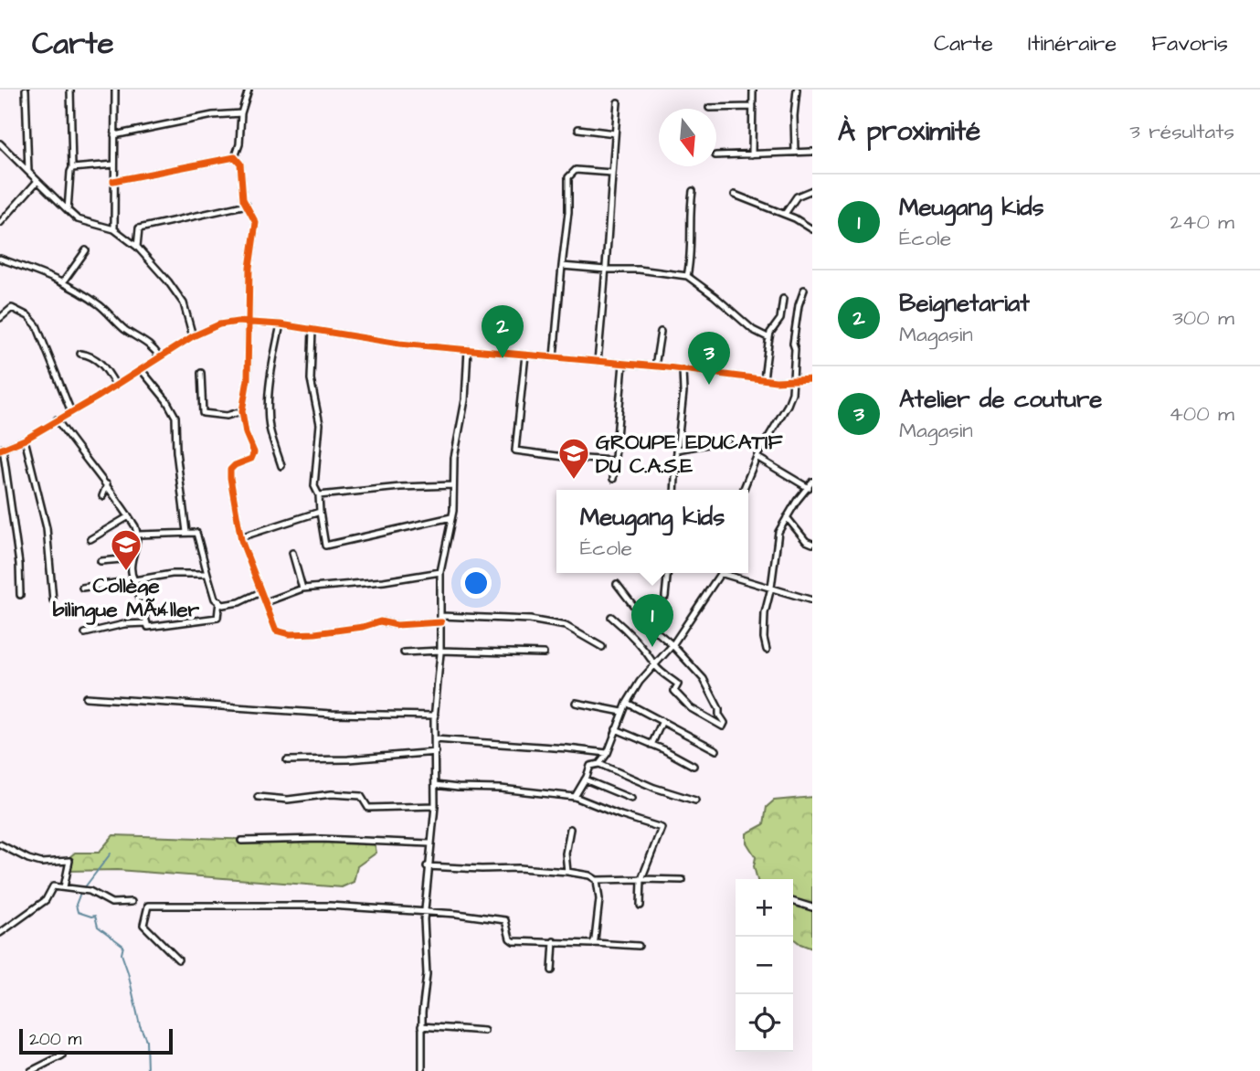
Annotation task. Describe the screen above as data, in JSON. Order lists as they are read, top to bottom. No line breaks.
{"places":{"school or university":["GROUPE EDUCATIF DU C.A.S.E","Collège bilingue MÃ¼ller"]},"scale_bar":"200 m","north":"bottom","page":{"header":"Carte","nav":["Carte","Itinéraire","Favoris"],"heading":["À proximité","3 résultats"],"list":[{"mark":"1","name":"Meugang kids","note":"École","value":"240 m"},{"mark":"2","name":"Beignetariat","note":"Magasin","value":"300 m"},{"mark":"3","name":"Atelier de couture","note":"Magasin","value":"400 m"}],"pins":["2","3","1"],"popup":["Meugang kids","École"],"map_buttons":["+","−"],"scale":"200 m"}}
